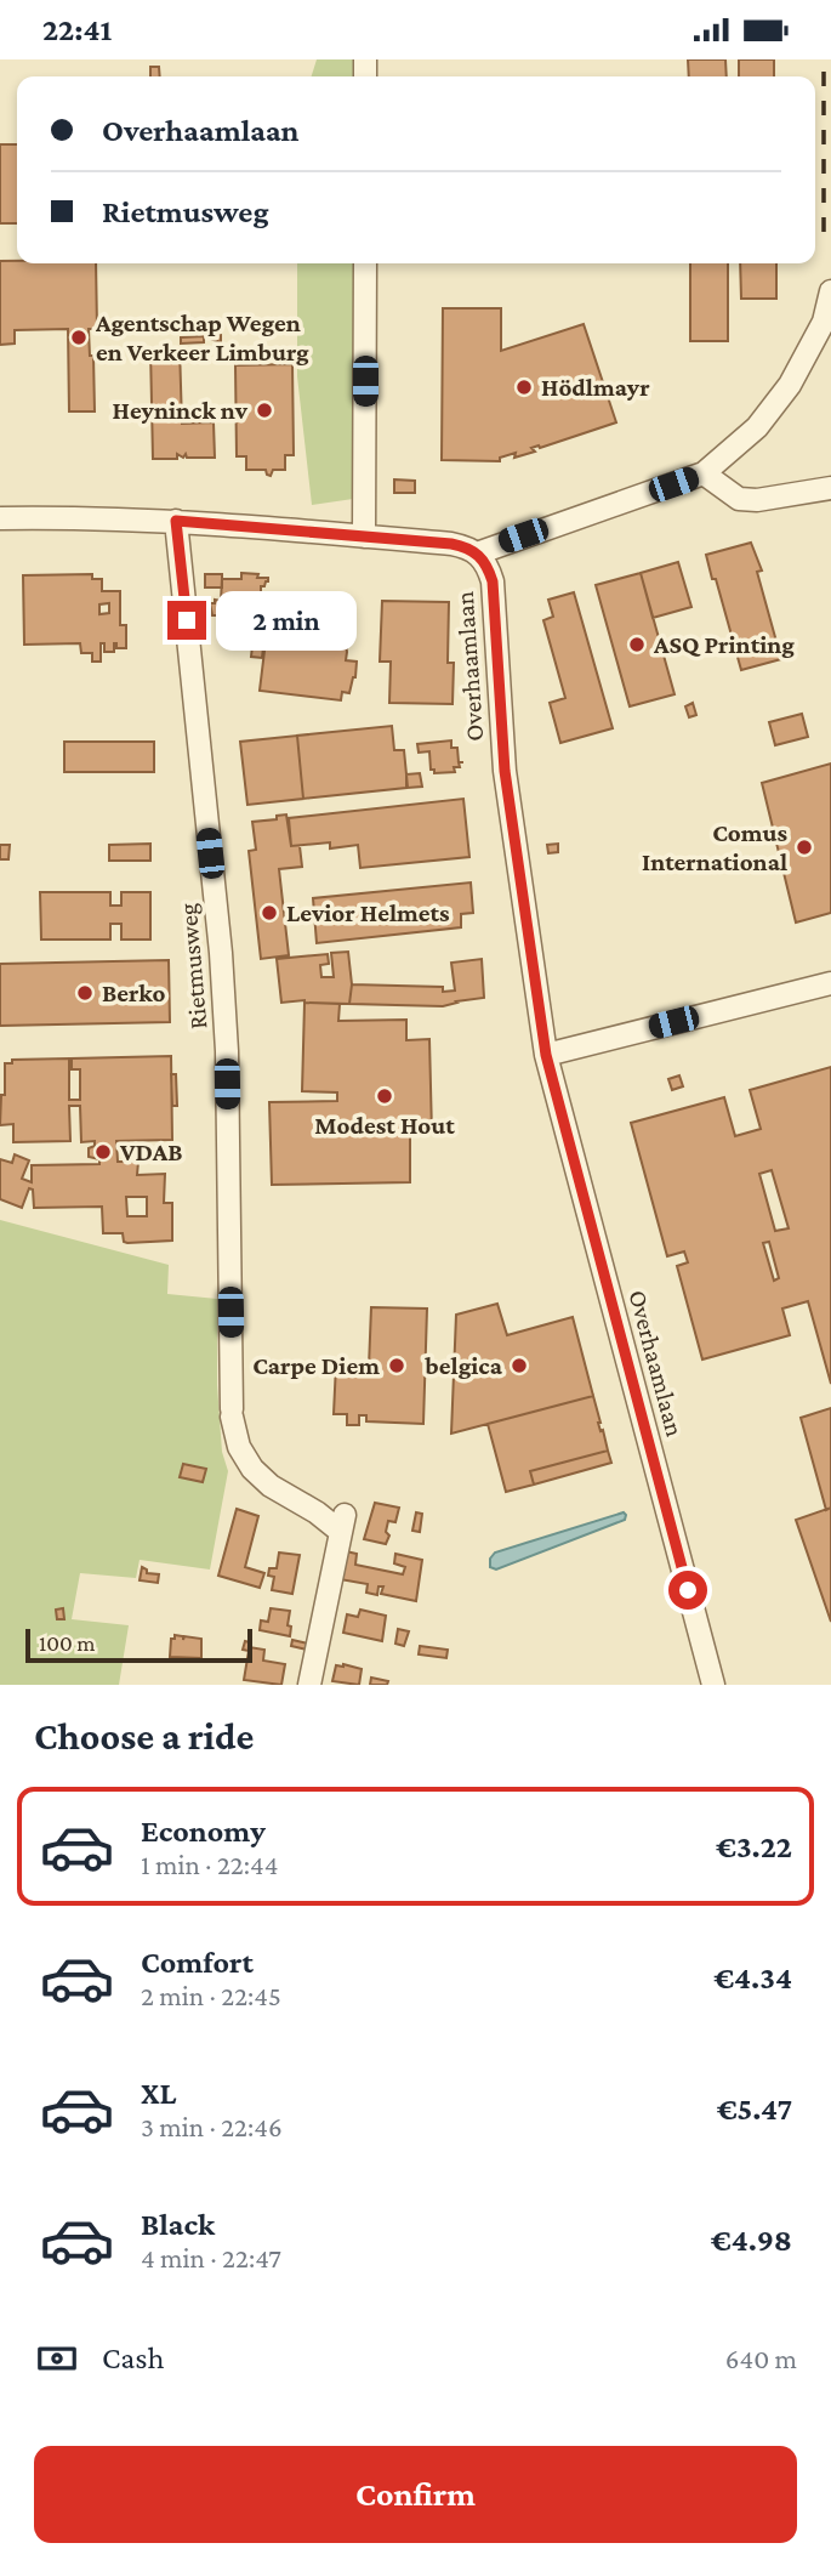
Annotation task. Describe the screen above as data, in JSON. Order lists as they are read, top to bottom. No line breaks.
{"streets":{"street":["Overhaamlaan","Rietmusweg"]},"crossings":[["Overhaamlaan","Rietmusweg"]],"places":["Agentschap Wegen en Verkeer Limburg","Hödlmayr","Heyninck nv","ASQ Printing","Comus International","Levior Helmets","Berko","Modest Hout","VDAB","Carpe Diem","belgica"],"scale_bar":"100 m","page":{"status":"22:41","banner":["Overhaamlaan","Rietmusweg"],"bubble":"2 min","scale":"100 m","heading":"Choose a ride","list":[{"name":"Economy","note":"1 min · 22:44","value":"€3.22"},{"name":"Comfort","note":"2 min · 22:45","value":"€4.34"},{"name":"XL","note":"3 min · 22:46","value":"€5.47"},{"name":"Black","note":"4 min · 22:47","value":"€4.98"}],"pay":["Cash","640 m"],"buttons":"Confirm"}}
